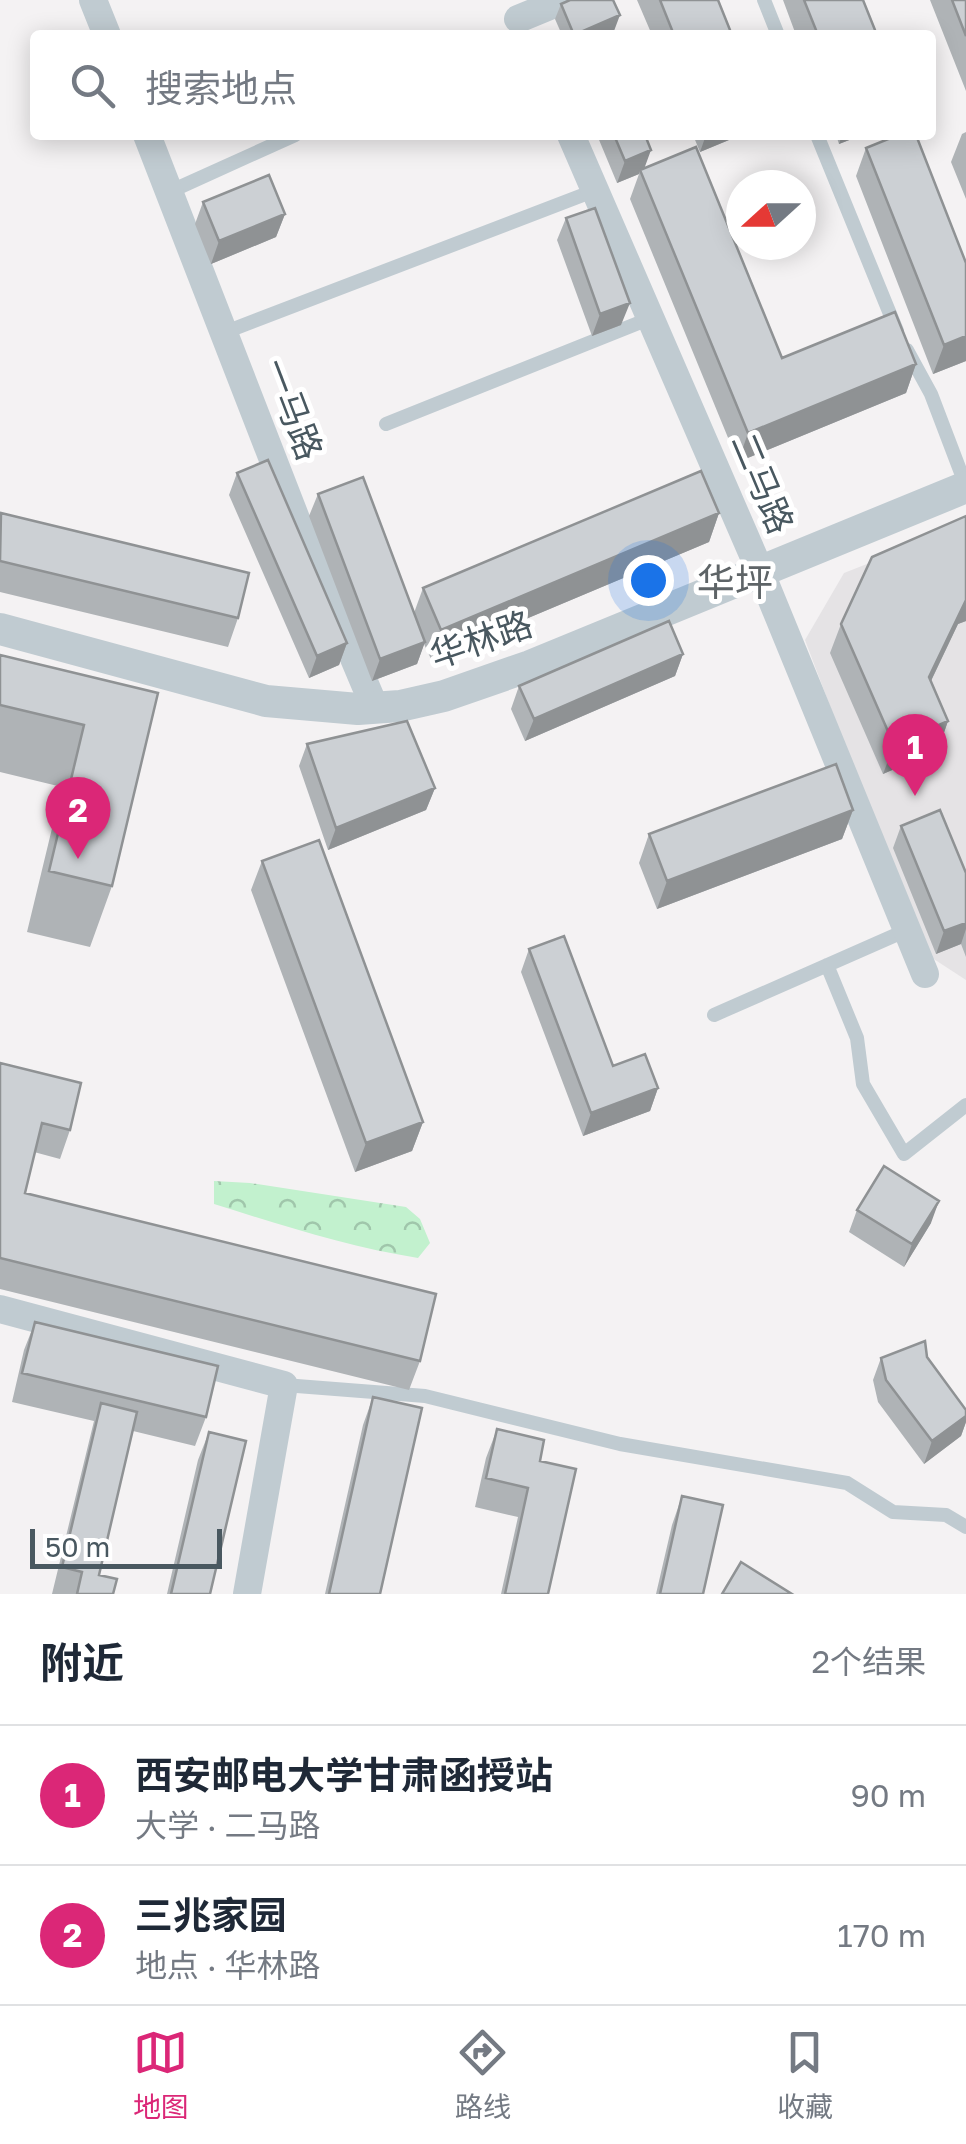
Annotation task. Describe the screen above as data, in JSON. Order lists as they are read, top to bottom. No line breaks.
{"streets":{"street":["一马路","二马路","华林路"]},"crossings":[["一马路","华林路"],["二马路","华林路"]],"districts":["华坪"],"scale_bar":"50 m","north":"left","page":{"search":"搜索地点","pins":["1","2"],"scale":"50 m","heading":["附近","2个结果"],"list":[{"mark":"1","name":"西安邮电大学甘肃函授站","note":"大学 · 二马路","value":"90 m"},{"mark":"2","name":"三兆家园","note":"地点 · 华林路","value":"170 m"}],"nav":["地图","路线","收藏"]}}
